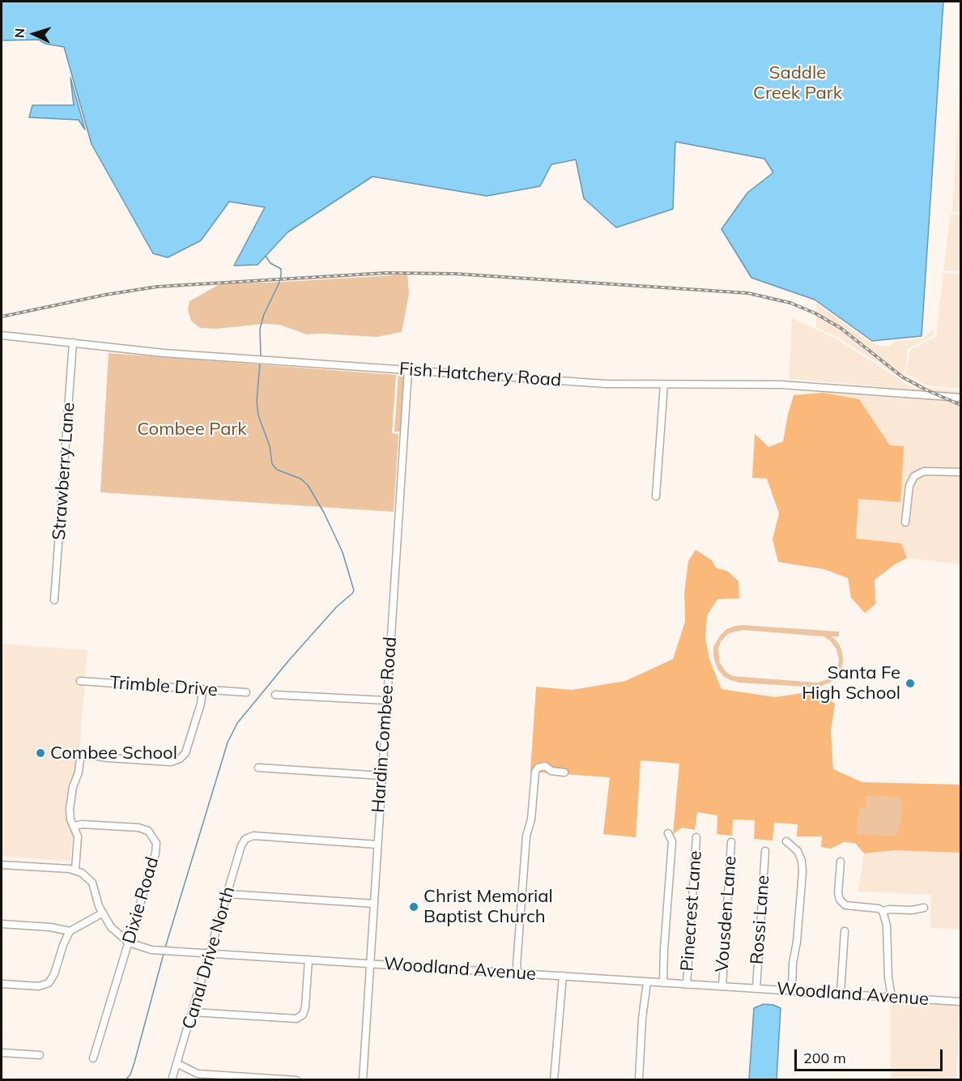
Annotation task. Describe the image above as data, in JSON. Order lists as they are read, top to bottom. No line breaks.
{"streets":{"street":["Fish Hatchery Road","Strawberry Lane","Trimble Drive","Hardin Combee Road","Dixie Road","Pinecrest Lane","Vousden Lane","Rossi Lane","Canal Drive North","Woodland Avenue"]},"crossings":[["Fish Hatchery Road","Strawberry Lane"],["Fish Hatchery Road","Hardin Combee Road"],["Hardin Combee Road","Canal Drive North"],["Hardin Combee Road","Woodland Avenue"],["Dixie Road","Woodland Avenue"],["Pinecrest Lane","Woodland Avenue"],["Vousden Lane","Woodland Avenue"],["Rossi Lane","Woodland Avenue"],["Canal Drive North","Woodland Avenue"]],"parks":["Saddle Creek Park","Combee Park"],"places":["Santa Fe High School","Combee School","Christ Memorial Baptist Church"],"scale_bar":"200 m","north":"left"}
